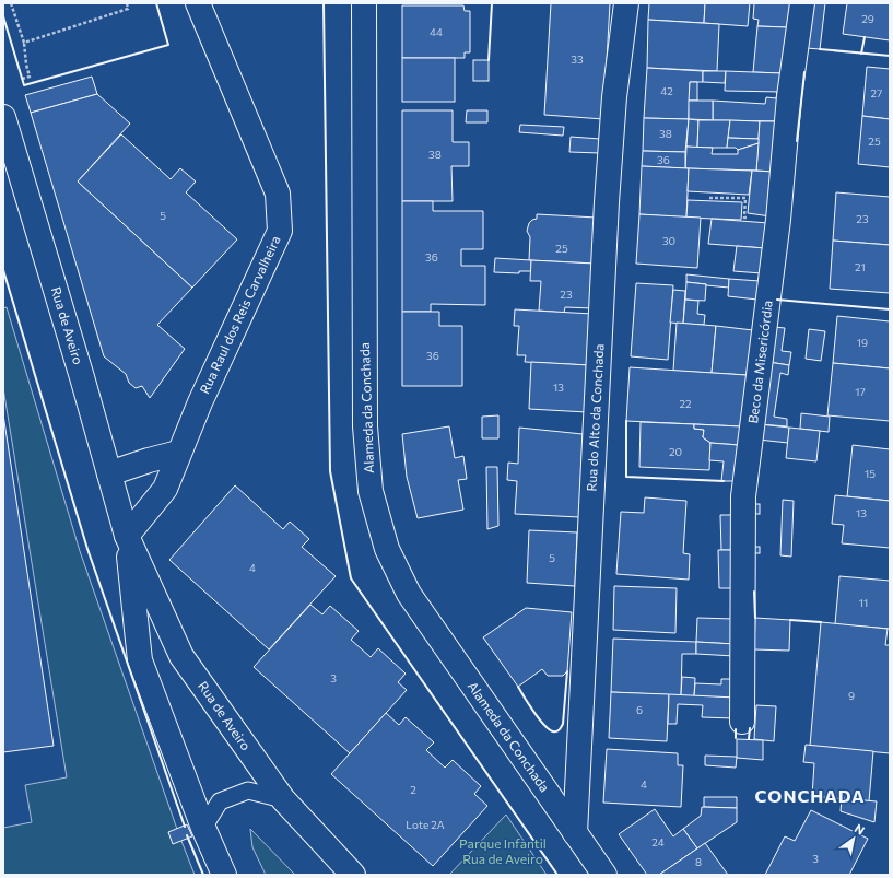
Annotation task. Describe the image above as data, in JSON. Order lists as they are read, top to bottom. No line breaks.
{"streets":{"street":["Rua Raul dos Reis Carvalheira","Rua de Aveiro","Beco da Misericórdia","Alameda da Conchada","Rua do Alto da Conchada"]},"crossings":[["Rua Raul dos Reis Carvalheira","Rua de Aveiro"],["Alameda da Conchada","Rua do Alto da Conchada"]],"districts":["CONCHADA"],"parks":["Parque Infantil Rua de Aveiro"],"house_numbers":["29","44","33","42","27","38","25","38","36","5","23","30","25","36","21","23","19","36","13","17","22","20","15","13","5","4","11","3","9","6","4","2","Lote 2A","24","3","8"],"north":"top right"}
